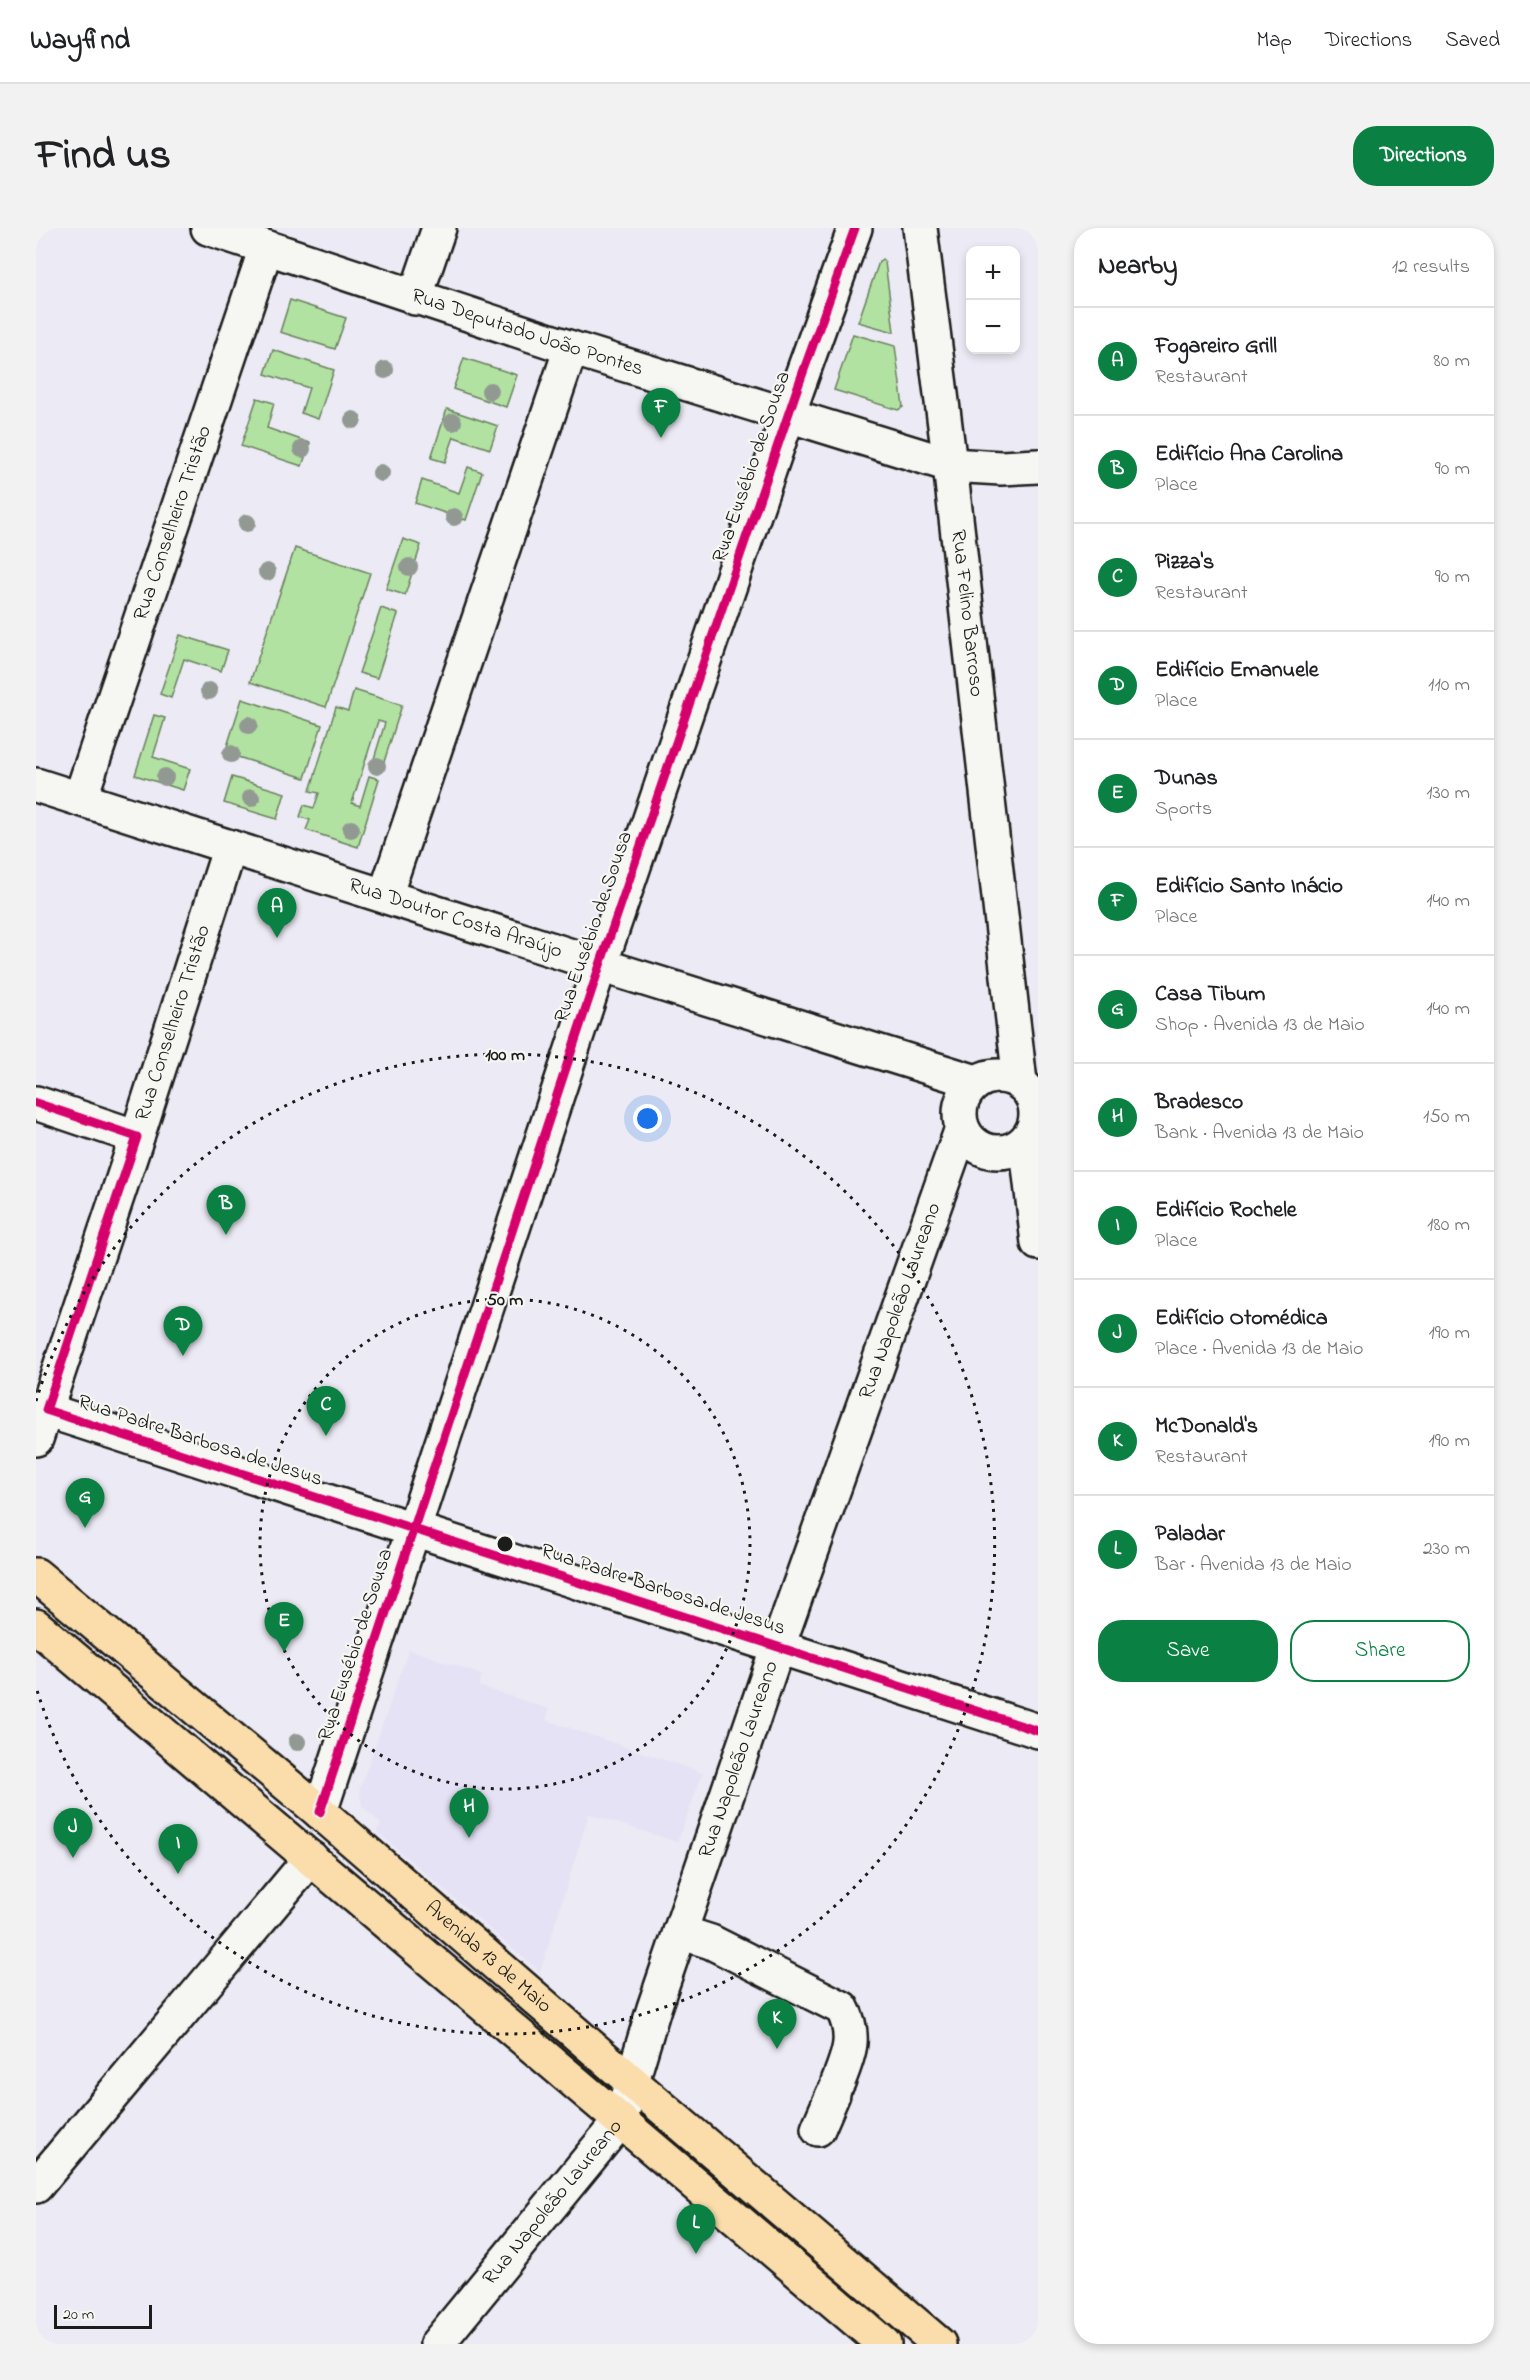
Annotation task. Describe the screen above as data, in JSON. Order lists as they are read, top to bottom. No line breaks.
{"streets":{"main road":["Avenida 13 de Maio"],"street":["Rua Deputado João Pontes","Rua Eusébio de Sousa","Rua Conselheiro Tristão","Rua Felino Barroso","Rua Doutor Costa Araújo","Rua Napoleão Laureano","Rua Padre Barbosa de Jesus"]},"crossings":[["Rua Deputado João Pontes","Rua Eusébio de Sousa"],["Rua Deputado João Pontes","Rua Conselheiro Tristão"],["Rua Deputado João Pontes","Rua Felino Barroso"],["Rua Eusébio de Sousa","Rua Doutor Costa Araújo"],["Rua Eusébio de Sousa","Rua Padre Barbosa de Jesus"],["Rua Eusébio de Sousa","Avenida 13 de Maio"],["Rua Conselheiro Tristão","Rua Doutor Costa Araújo"],["Rua Conselheiro Tristão","Rua Padre Barbosa de Jesus"],["Rua Felino Barroso","Rua Doutor Costa Araújo"],["Rua Felino Barroso","Rua Napoleão Laureano"],["Rua Doutor Costa Araújo","Rua Napoleão Laureano"],["Rua Napoleão Laureano","Rua Padre Barbosa de Jesus"],["Rua Napoleão Laureano","Avenida 13 de Maio"]],"scale_bar":"20 m","page":{"header":"Wayfind","nav":["Map","Directions","Saved"],"title":"Find us","buttons":["Directions",["Save","Share"]],"heading":["Nearby","12 results"],"map_buttons":["+","−"],"list":[{"mark":"A","name":"Fogareiro Grill","note":"Restaurant","value":"80 m"},{"mark":"B","name":"Edifício Ana Carolina","note":"Place","value":"90 m"},{"mark":"C","name":"Pizza's","note":"Restaurant","value":"90 m"},{"mark":"D","name":"Edifício Emanuele","note":"Place","value":"110 m"},{"mark":"E","name":"Dunas","note":"Sports","value":"130 m"},{"mark":"F","name":"Edifício Santo Inácio","note":"Place","value":"140 m"},{"mark":"G","name":"Casa Tibum","note":"Shop · Avenida 13 de Maio","value":"140 m"},{"mark":"H","name":"Bradesco","note":"Bank · Avenida 13 de Maio","value":"150 m"},{"mark":"I","name":"Edifício Rochele","note":"Place","value":"180 m"},{"mark":"J","name":"Edifício Otomédica","note":"Place · Avenida 13 de Maio","value":"190 m"},{"mark":"K","name":"McDonald's","note":"Restaurant","value":"190 m"},{"mark":"L","name":"Paladar","note":"Bar · Avenida 13 de Maio","value":"230 m"}],"pins":["F","A","B","D","C","G","E","H","J","I","K","L"],"scale":"20 m"},"rings":["100 m","50 m"]}
